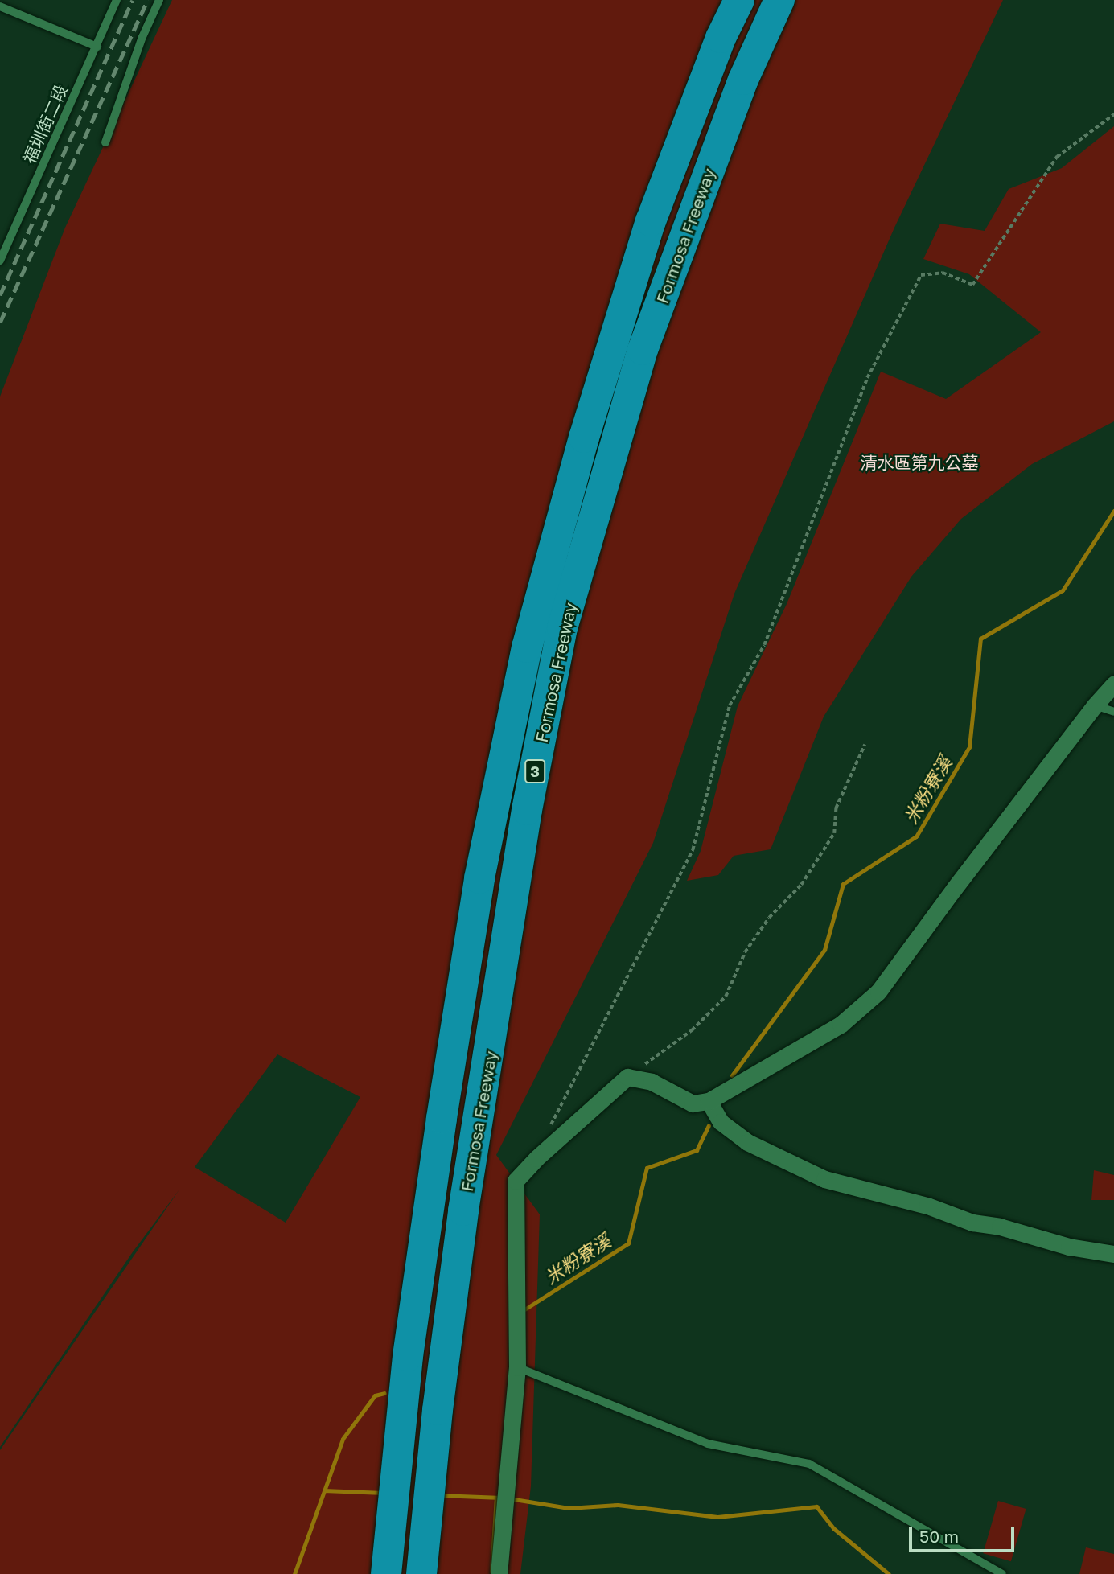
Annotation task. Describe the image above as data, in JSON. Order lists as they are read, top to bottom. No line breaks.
{"streets":{"highway":["Formosa Freeway","3"],"lane":["福圳街二段"]},"water":["米粉寮溪"],"parks":["清水區第九公墓"],"scale_bar":"50 m"}
